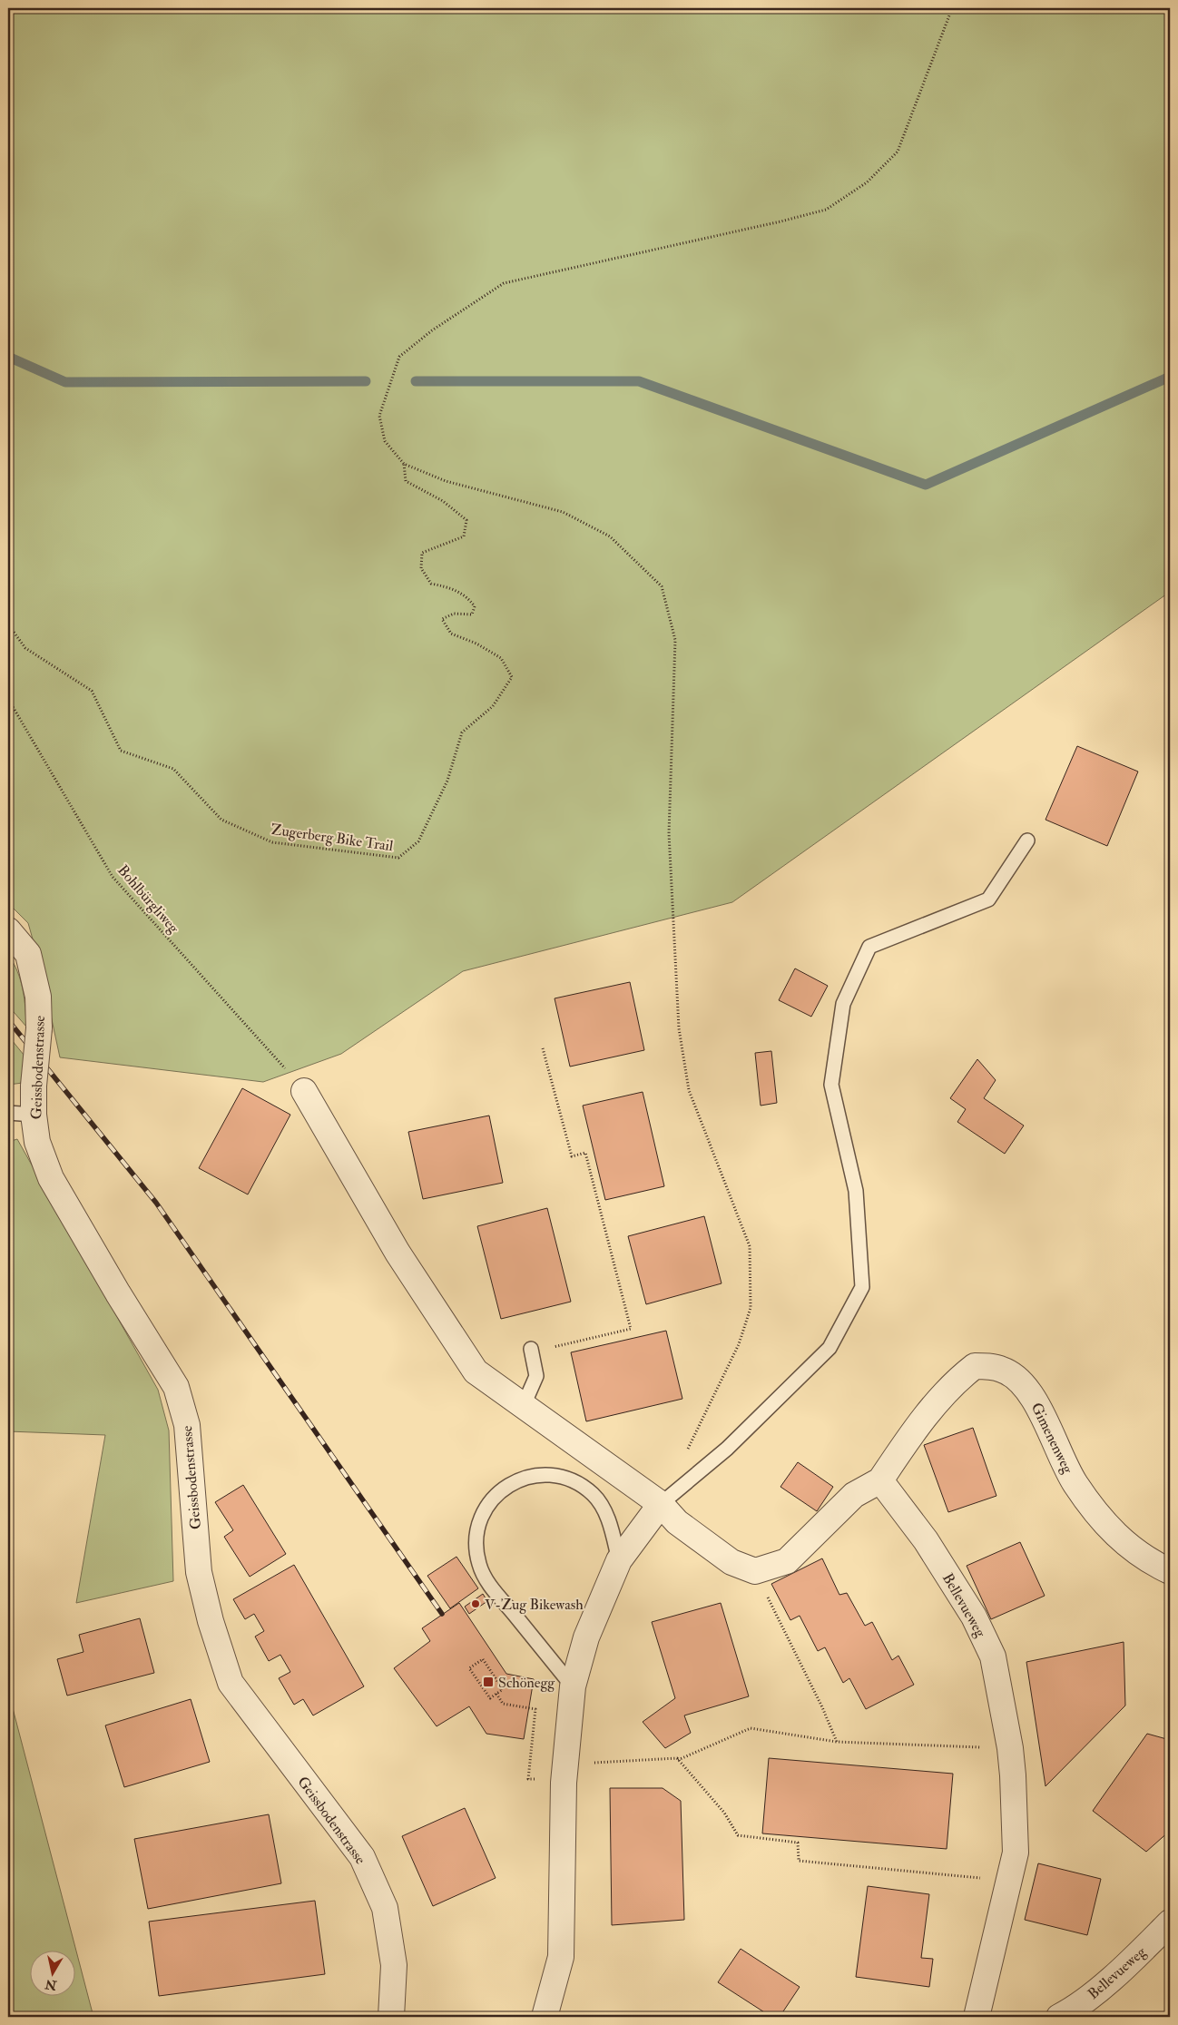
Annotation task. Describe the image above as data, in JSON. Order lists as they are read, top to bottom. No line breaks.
{"streets":{"street":["Geissbodenstrasse","Gimenenweg","Bellevueweg"],"path":["Zugerberg Bike Trail","Bohlbürgliweg"]},"crossings":[["Gimenenweg","Bellevueweg"]],"places":{"other":["V-Zug Bikewash"],"transit":["Schönegg"]},"north":"bottom"}
